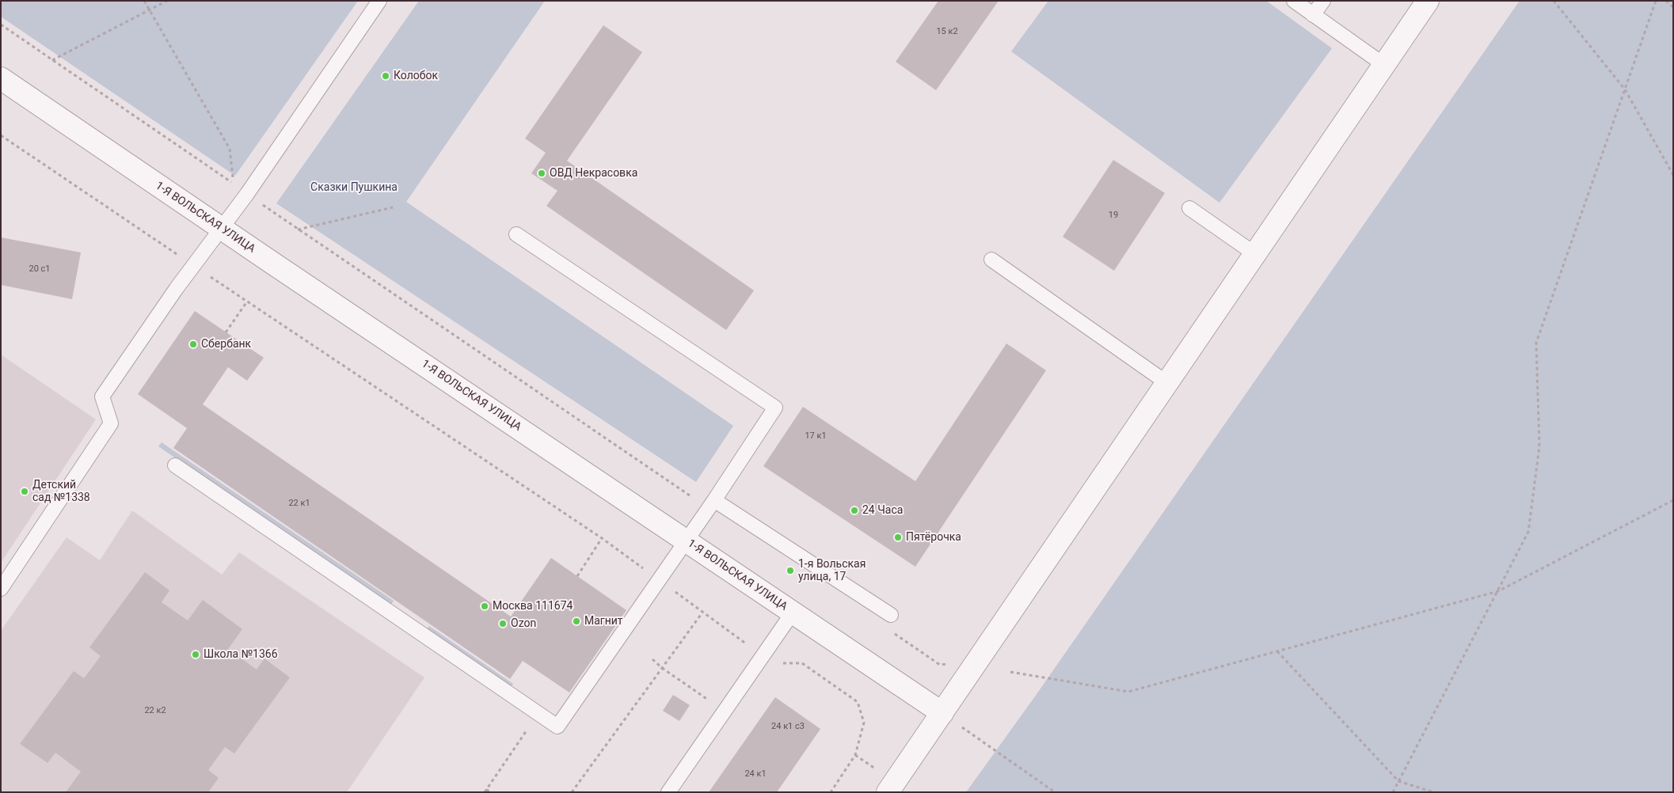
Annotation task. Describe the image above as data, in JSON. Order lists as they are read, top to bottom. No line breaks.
{"streets":{"street":["1-Я ВОЛЬСКАЯ УЛИЦА"]},"parks":["Сказки Пушкина"],"places":["Колобок","ОВД Некрасовка","Сбербанк","Детский сад №1338","24 Часа","Пятёрочка","1-я Вольская улица, 17","Москва 111674","Магнит","Ozon","Школа №1366"],"house_numbers":["15 к2","19","20 с1","17 к1","22 к1","22 к2","24 к1 с3","24 к1"]}
